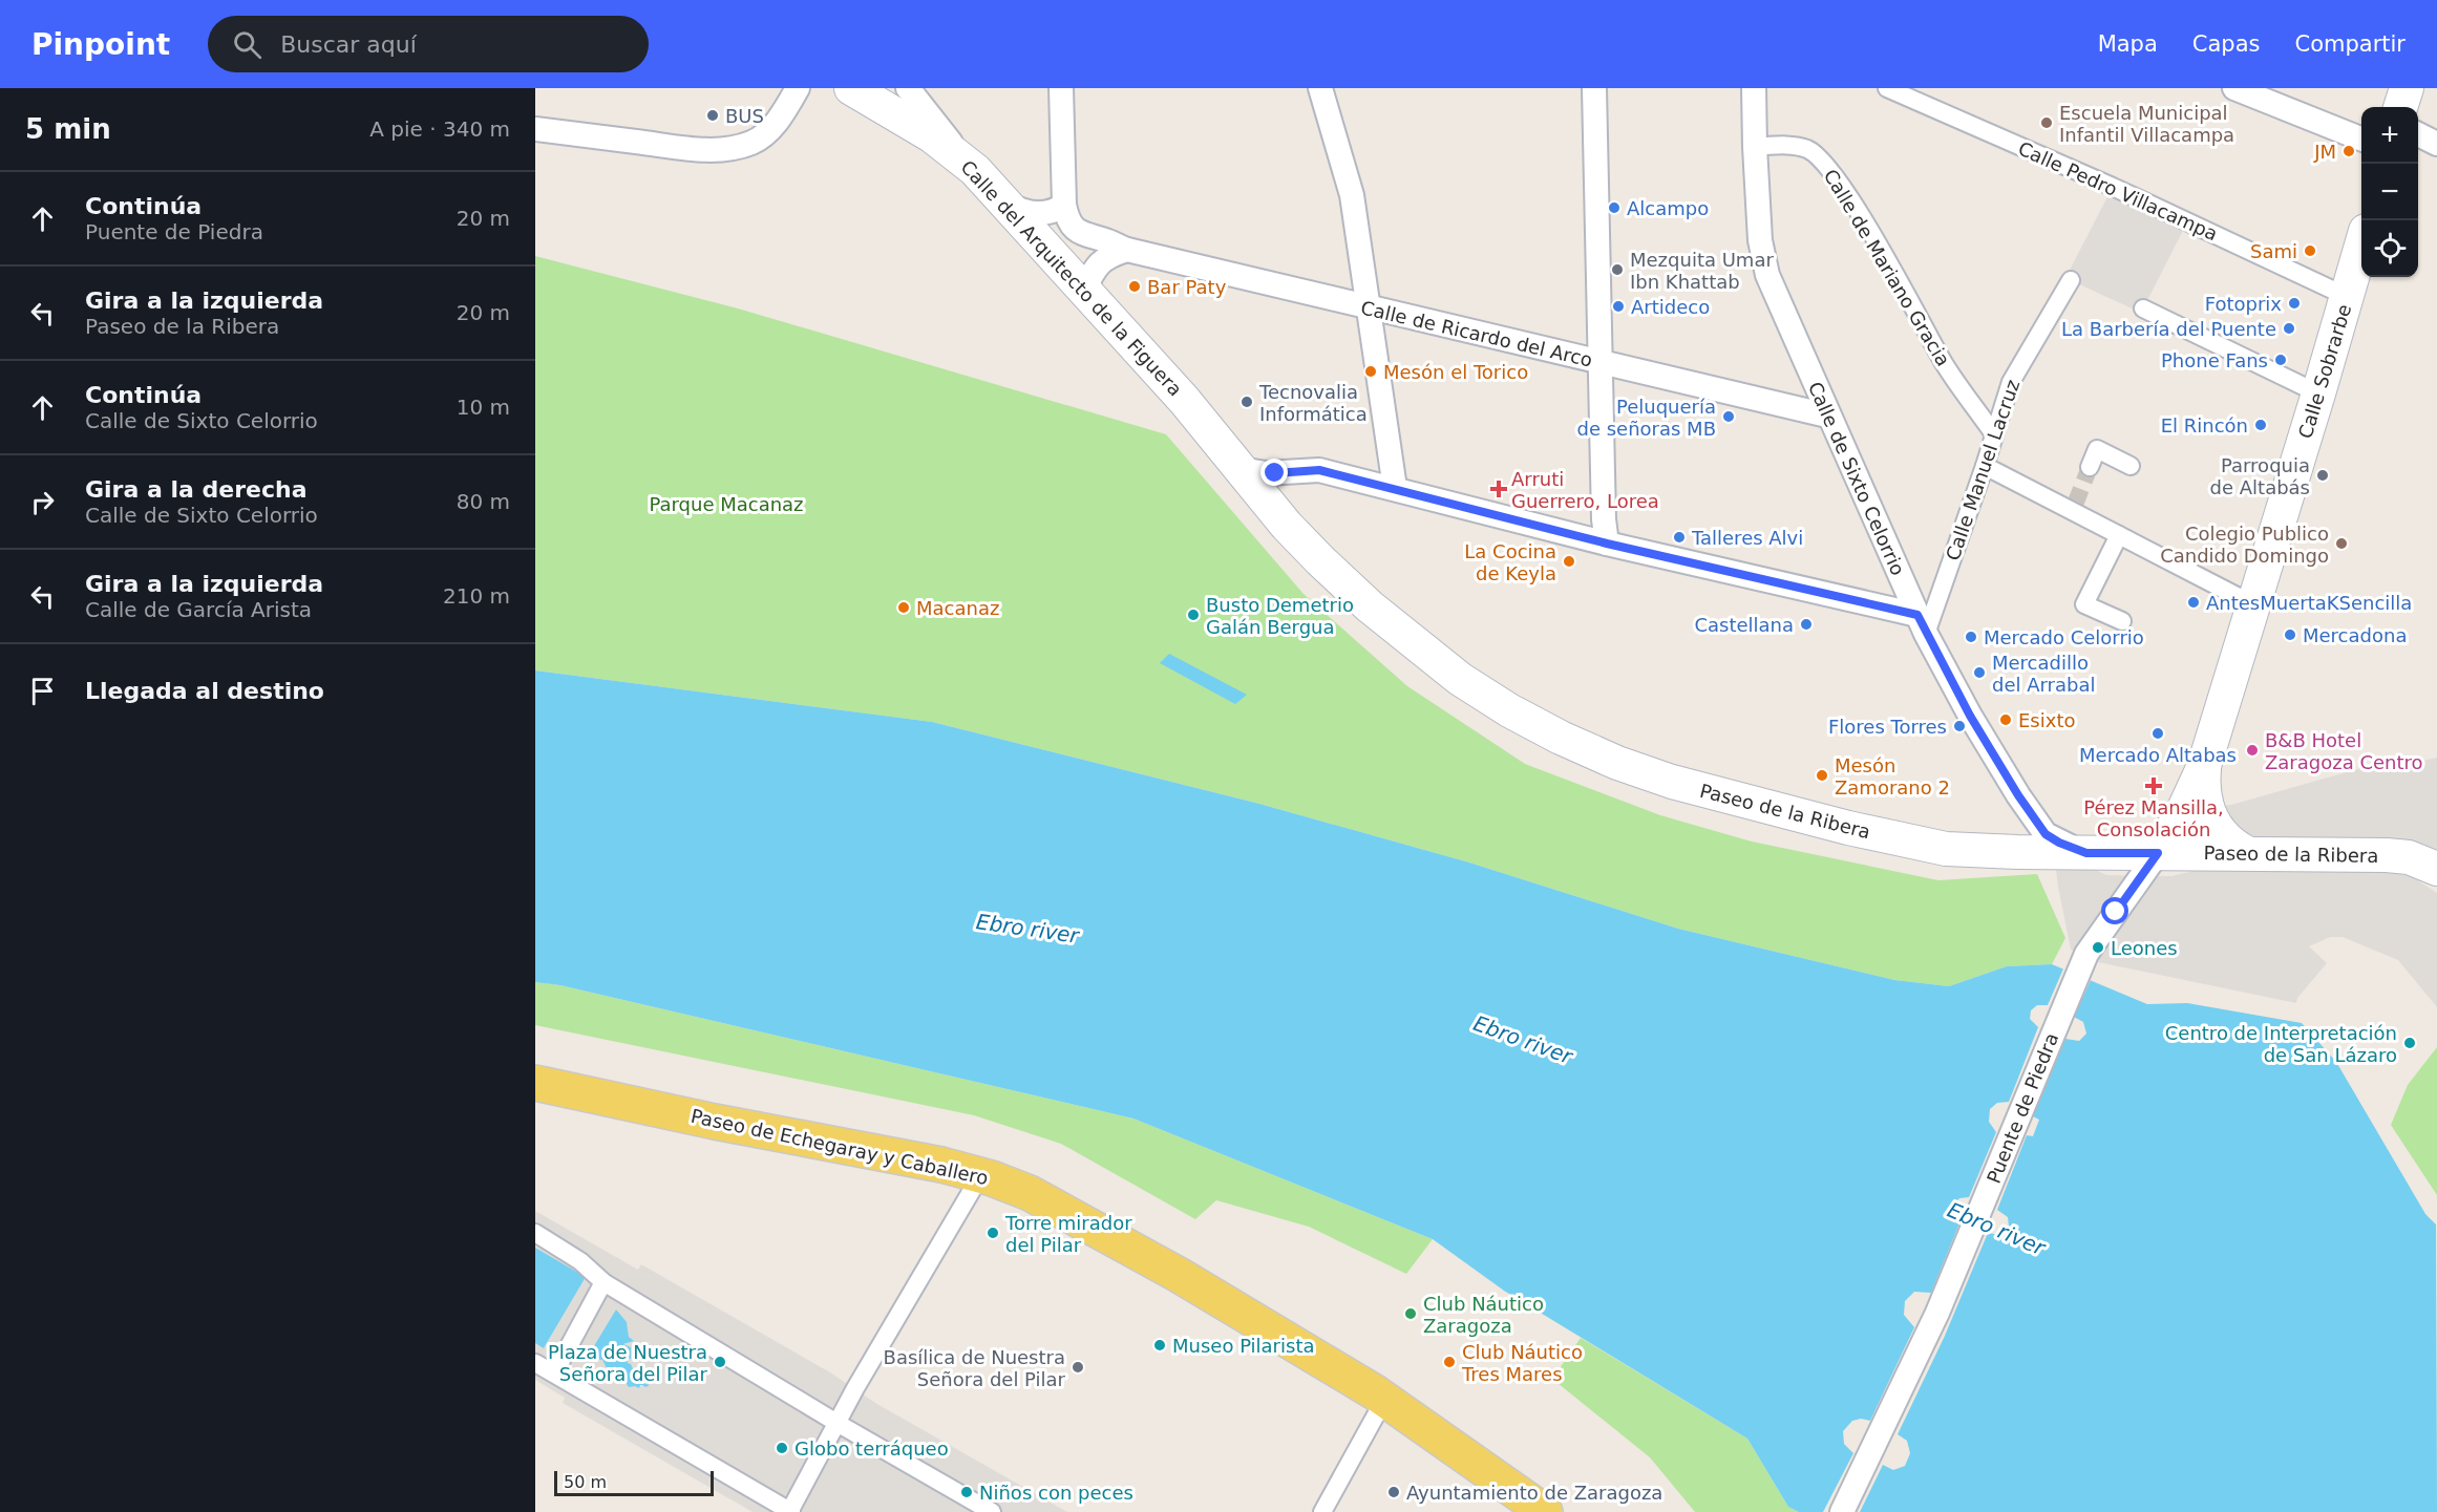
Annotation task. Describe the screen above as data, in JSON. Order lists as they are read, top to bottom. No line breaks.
{"streets":{"main road":["Calle del Arquitecto de la Figuera","Calle Sobrarbe","Paseo de la Ribera","Paseo de Echegaray y Caballero"],"street":["Calle Pedro Villacampa","Calle de Mariano Gracia","Calle de Ricardo del Arco","Calle Manuel Lacruz","Calle de Sixto Celorrio","Puente de Piedra"]},"crossings":[["Calle Pedro Villacampa","Calle Sobrarbe"],["Calle de Mariano Gracia","Calle Manuel Lacruz"],["Calle de Mariano Gracia","Calle de Sixto Celorrio"],["Calle del Arquitecto de la Figuera","Paseo de la Ribera"],["Calle de Ricardo del Arco","Calle de Sixto Celorrio"],["Calle Sobrarbe","Paseo de la Ribera"],["Calle Sobrarbe","Puente de Piedra"],["Calle Manuel Lacruz","Calle de Sixto Celorrio"],["Calle de Sixto Celorrio","Paseo de la Ribera"],["Paseo de la Ribera","Puente de Piedra"]],"water":["Ebro river"],"parks":["Parque Macanaz"],"places":{"other":["BUS","Escuela Municipal Infantil Villacampa","JM","Alcampo","Sami","Mezquita Umar Ibn Khattab","Bar Paty","Fotoprix","Artideco","La Barbería del Puente","Phone Fans","Mesón el Torico","Tecnovalia Informática","Peluquería de señoras MB","El Rincón","Parroquia de Altabás","Talleres Alvi","Colegio Publico Candido Domingo","La Cocina de Keyla","AntesMuertaKSencilla","Macanaz","Busto Demetrio Galán Bergua","Castellana","Mercadona","Mercado Celorrio","Mercadillo del Arrabal","Esixto","Flores Torres","Mercado Altabas","B&B Hotel Zaragoza Centro","Mesón Zamorano 2","Leones","Centro de Interpretación de San Lázaro","Torre mirador del Pilar","Club Náutico Zaragoza","Museo Pilarista","Plaza de Nuestra Señora del Pilar","Club Náutico Tres Mares","Basílica de Nuestra Señora del Pilar","Globo terráqueo","Niños con peces","Ayuntamiento de Zaragoza"],"health":["Arruti Guerrero, Lorea","Pérez Mansilla, Consolación"]},"scale_bar":"50 m","page":{"header":"Pinpoint","search":"Buscar aquí","nav":["Mapa","Capas","Compartir"],"heading":["5 min","A pie · 340 m"],"map_buttons":["+","−"],"list":[["Continúa","Puente de Piedra","20 m"],["Gira a la izquierda","Paseo de la Ribera","20 m"],["Continúa","Calle de Sixto Celorrio","10 m"],["Gira a la derecha","Calle de Sixto Celorrio","80 m"],["Gira a la izquierda","Calle de García Arista","210 m"],"Llegada al destino"],"scale":"50 m"}}
